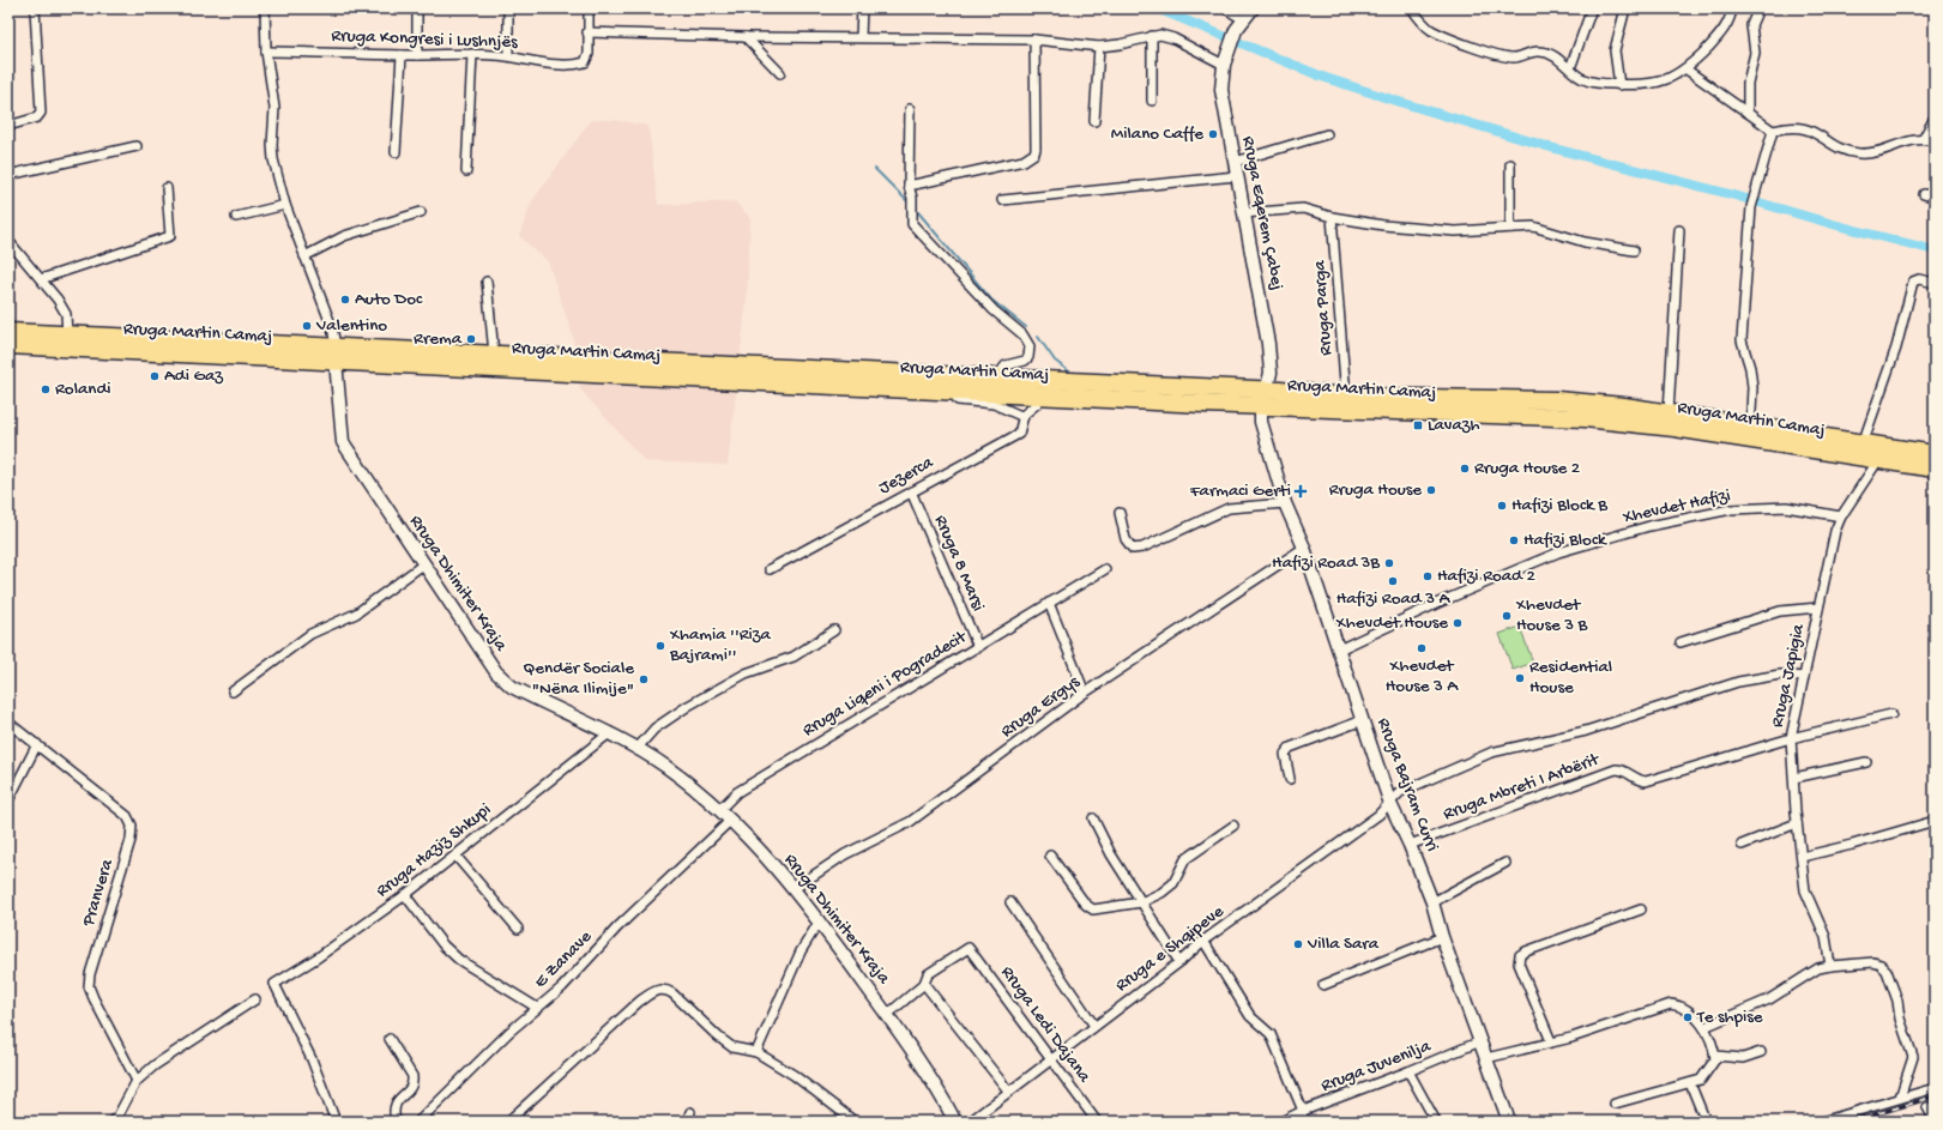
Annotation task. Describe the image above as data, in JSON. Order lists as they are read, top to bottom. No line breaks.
{"streets":{"highway":["Rruga Martin Camaj"],"main road":["Rruga Eqerem Çabej","Rruga Dhimiter Kraja","Rruga Bajram Curri"],"street":["Rruga Kongresi i Lushnjës","Rruga Parga","Jezerca","Xhevdet Hafizi","Rruga 8 Marsi","Rruga Japigia","Rruga Liqeni i Pogradecit","Rruga Ergys","Rruga Mbreti I Arbërit","Rruga Haziz Shkupi","Pranvera","Rruga e Shqipeve","E Zanave","Rruga Ledi Dajana","Rruga Juvenilja"]},"crossings":[["Rruga Kongresi i Lushnjës","Rruga Dhimiter Kraja"],["Rruga Eqerem Çabej","Rruga Martin Camaj"],["Rruga Eqerem Çabej","Rruga Bajram Curri"],["Rruga Parga","Rruga Martin Camaj"],["Rruga Martin Camaj","Jezerca"],["Rruga Martin Camaj","Rruga Dhimiter Kraja"],["Rruga Martin Camaj","Rruga Japigia"],["Rruga Martin Camaj","Rruga Bajram Curri"],["Jezerca","Rruga 8 Marsi"],["Xhevdet Hafizi","Rruga Japigia"],["Xhevdet Hafizi","Rruga Bajram Curri"],["Rruga 8 Marsi","Rruga Liqeni i Pogradecit"],["Rruga Dhimiter Kraja","Rruga Liqeni i Pogradecit"],["Rruga Dhimiter Kraja","Rruga Ergys"],["Rruga Dhimiter Kraja","Rruga Haziz Shkupi"],["Rruga Dhimiter Kraja","E Zanave"],["Rruga Japigia","Rruga Mbreti I Arbërit"],["Rruga Japigia","Rruga e Shqipeve"],["Rruga Ergys","Rruga Bajram Curri"],["Rruga Bajram Curri","Rruga Mbreti I Arbërit"],["Rruga Bajram Curri","Rruga e Shqipeve"],["Rruga Bajram Curri","Rruga Juvenilja"],["Rruga e Shqipeve","Rruga Ledi Dajana"]],"places":{"other":["Milano Caffe","Auto Doc","Valentino","Rrema","Adi Gaz","Rolandi","Rruga House 2","Rruga House","Hafizi Block B","Hafizi Block","Hafizi Road 3B","Hafizi Road 2","Hafizi Road 3 A","Xhevdet House 3 B","Xhevdet House","Xhamia ''Riza Bajrami''","Xhevdet House 3 A","Residential House","Qendër Sociale \"Nëna Ilimije\"","Villa Sara","Te shpise"],"transit":["Lavazh"],"health":["Farmaci Gerti"]}}
